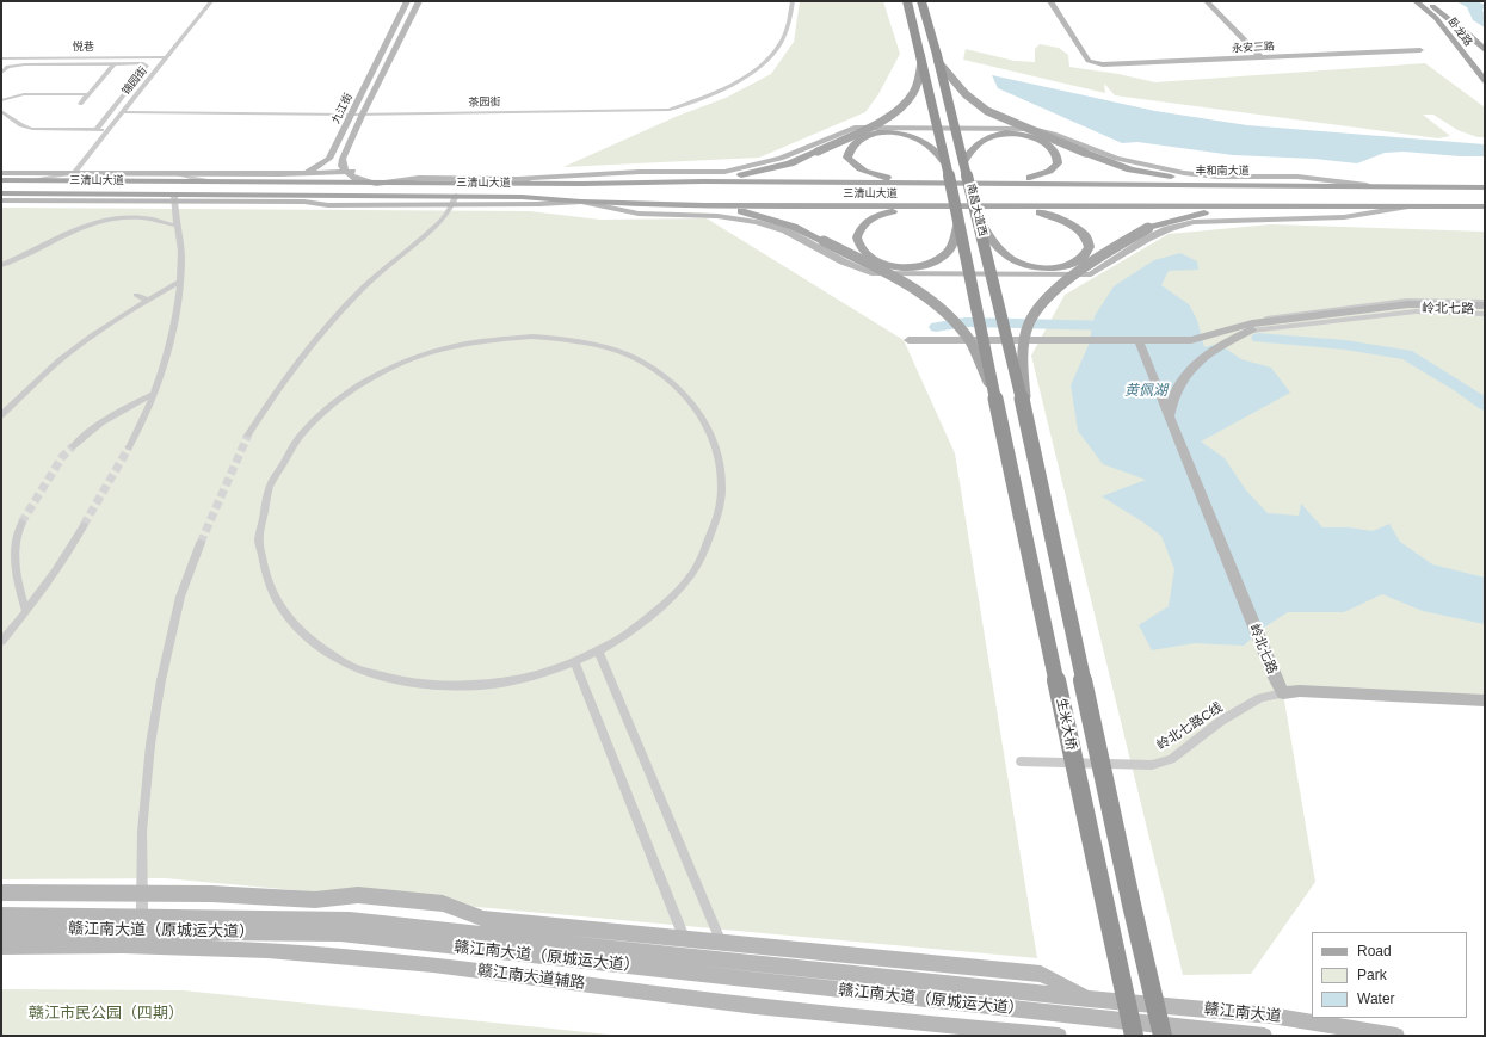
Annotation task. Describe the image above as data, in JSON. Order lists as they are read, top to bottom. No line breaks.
{"streets":{"highway":["南昌大道西","生米大桥"],"main road":["卧龙路","丰和南大道","三清山大道"],"street":["悦巷","永安三路","锦园街","茶园街","九江街","岭北七路","岭北七路C线","赣江南大道（原城运大道）","赣江南大道辅路","赣江南大道"]},"crossings":[["悦巷","锦园街"],["锦园街","茶园街"],["茶园街","九江街"],["九江街","三清山大道"],["丰和南大道","三清山大道"],["南昌大道西","生米大桥"],["岭北七路","岭北七路C线"],["赣江南大道（原城运大道）","赣江南大道"]],"water":["黄佩湖"],"parks":["赣江市民公园（四期）"],"legend":["Road","Park","Water"]}
